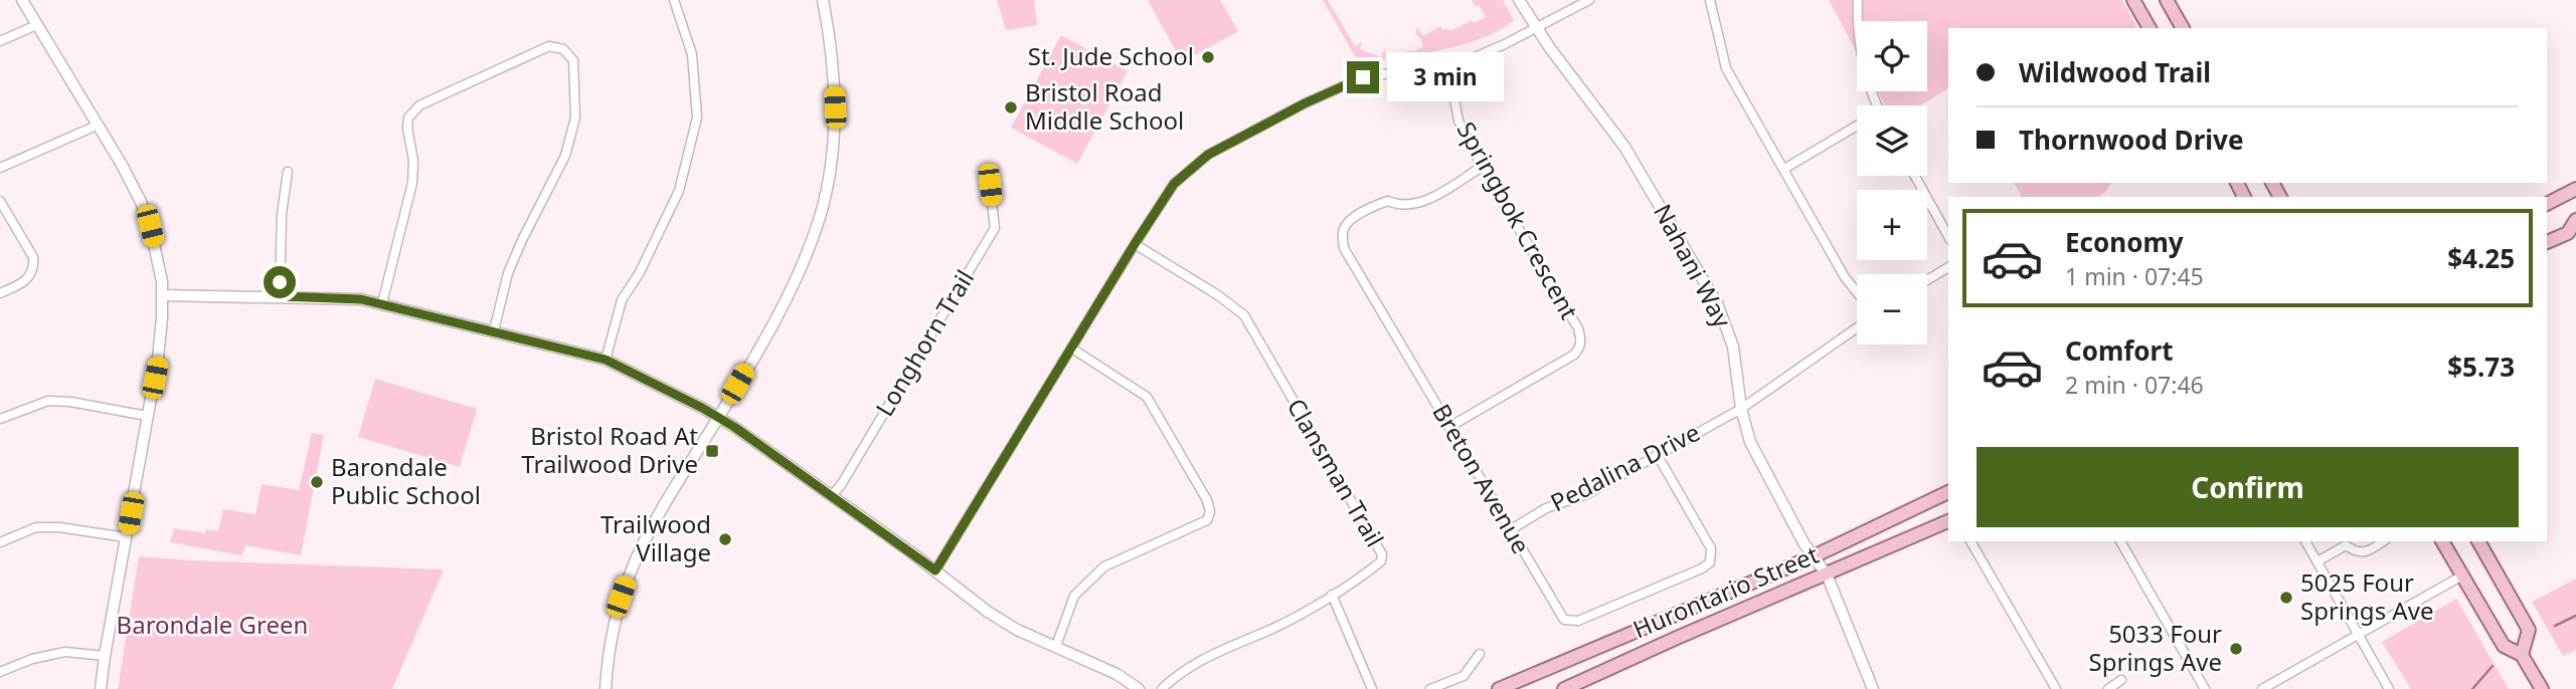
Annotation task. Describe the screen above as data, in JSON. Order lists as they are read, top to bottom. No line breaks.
{"streets":{"main road":["Hurontario Street"],"street":["Springbok Crescent","Nahani Way","Longhorn Trail","Pedalina Drive","Clansman Trail","Breton Avenue"]},"crossings":[["Springbok Crescent","Breton Avenue"],["Nahani Way","Pedalina Drive"],["Nahani Way","Hurontario Street"],["Pedalina Drive","Breton Avenue"]],"parks":["Barondale Green"],"places":{"other":["St. Jude School","Bristol Road Middle School","Barondale Public School","Trailwood Village","5025 Four Springs Ave","5033 Four Springs Ave"],"transit":["Bristol Road At Trailwood Drive"]},"page":{"map_buttons":["+","−"],"banner":["Wildwood Trail","Thornwood Drive"],"bubble":"3 min","list":[{"name":"Economy","note":"1 min · 07:45","value":"$4.25"},{"name":"Comfort","note":"2 min · 07:46","value":"$5.73"}],"buttons":"Confirm"}}
